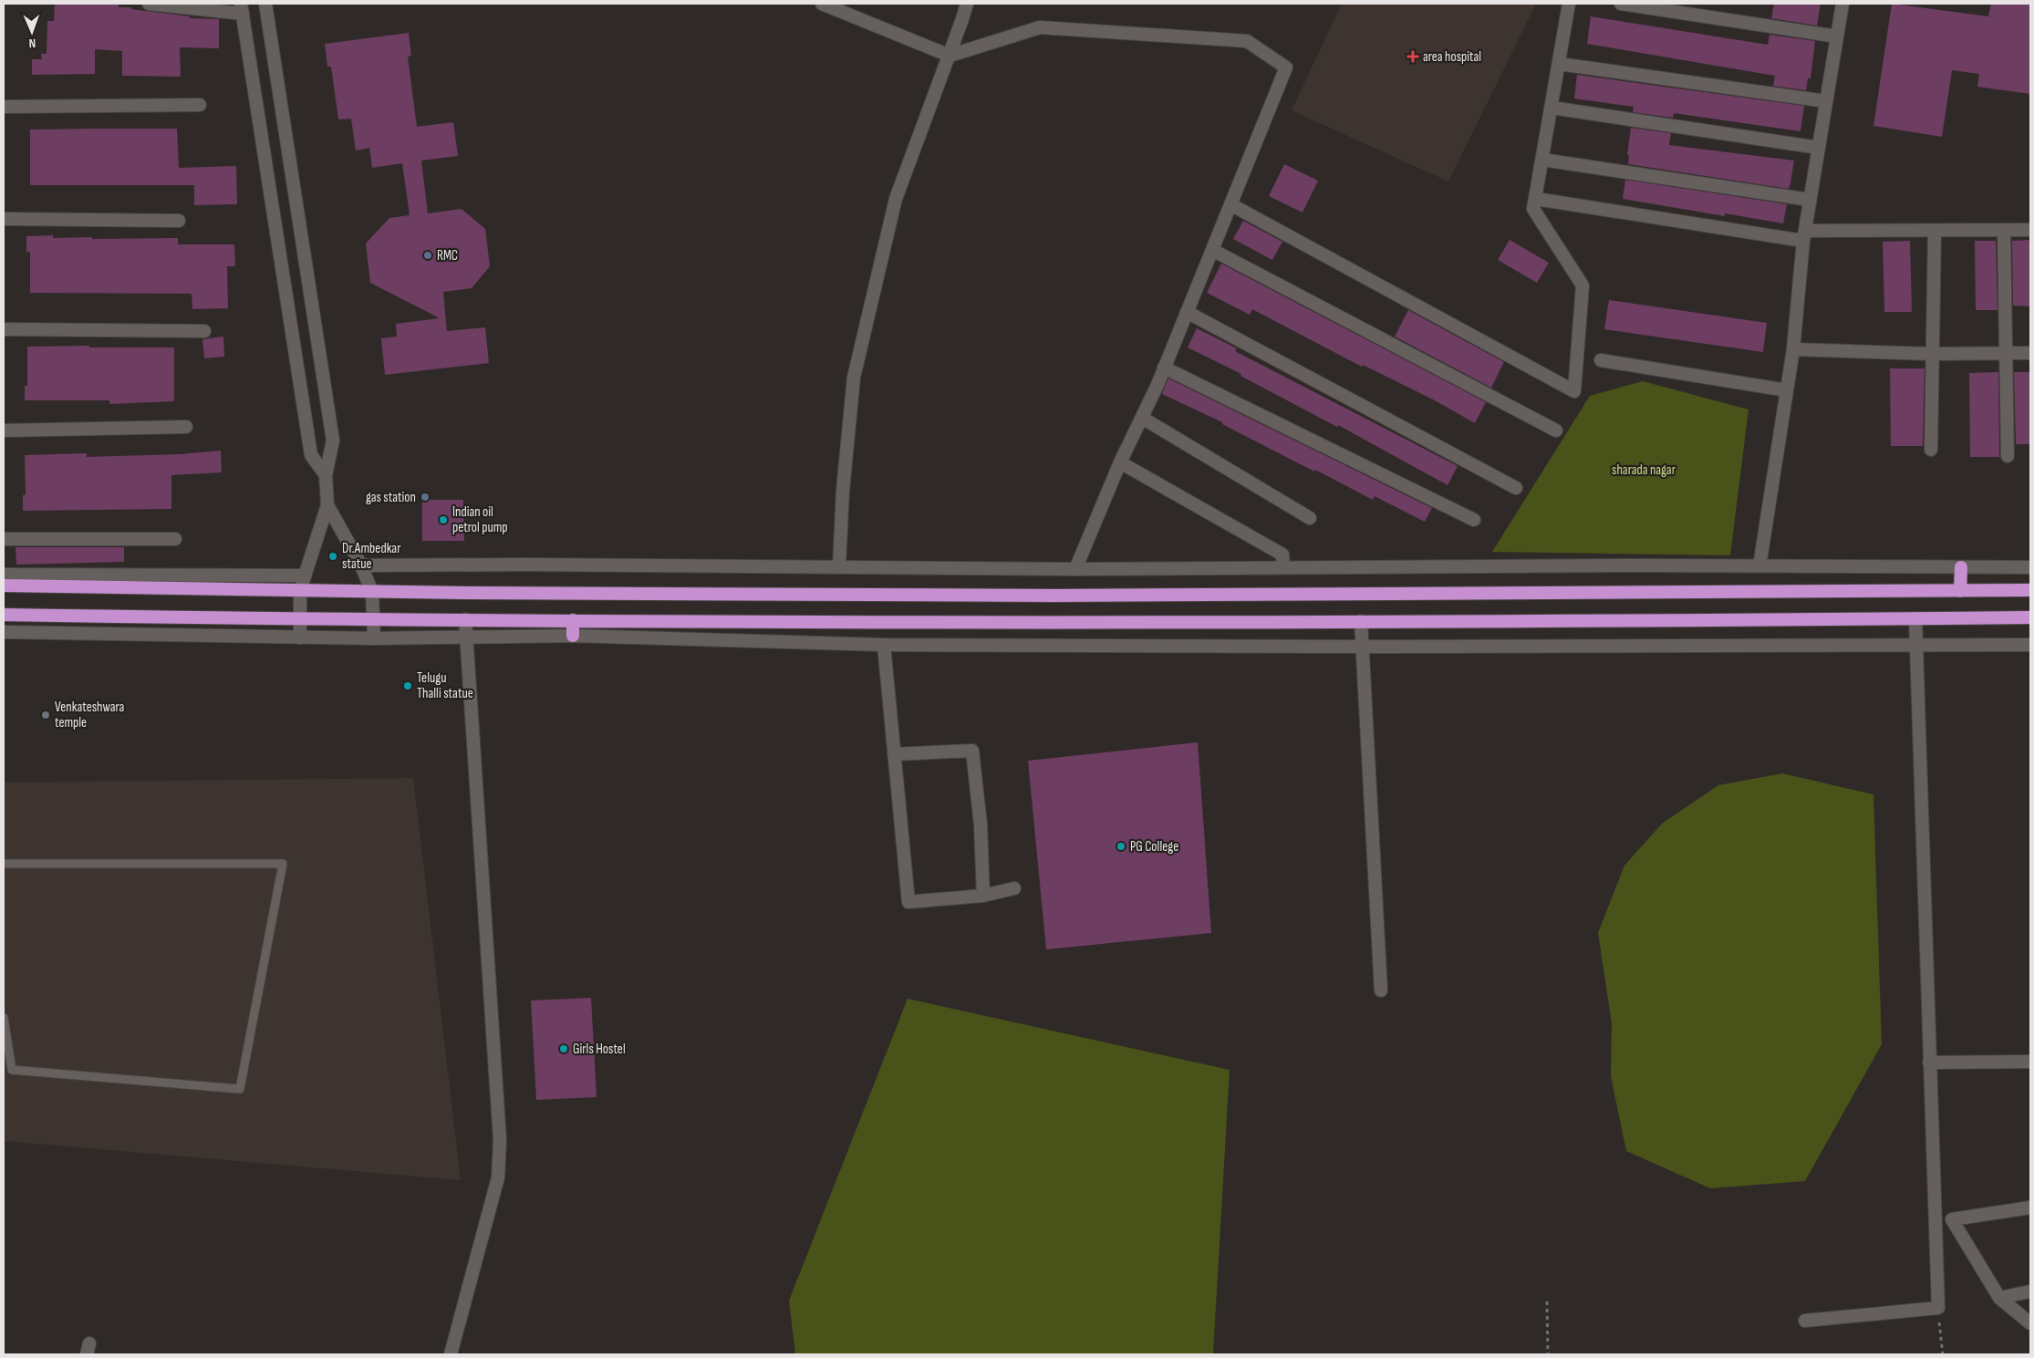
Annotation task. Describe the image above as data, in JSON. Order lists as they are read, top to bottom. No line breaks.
{"parks":["sharada nagar"],"places":{"health":["area hospital"],"other":["RMC","gas station","Indian oil petrol pump","Dr.Ambedkar statue","Telugu Thalli statue","Venkateshwara temple","PG College","Girls Hostel"]},"north":"bottom"}
